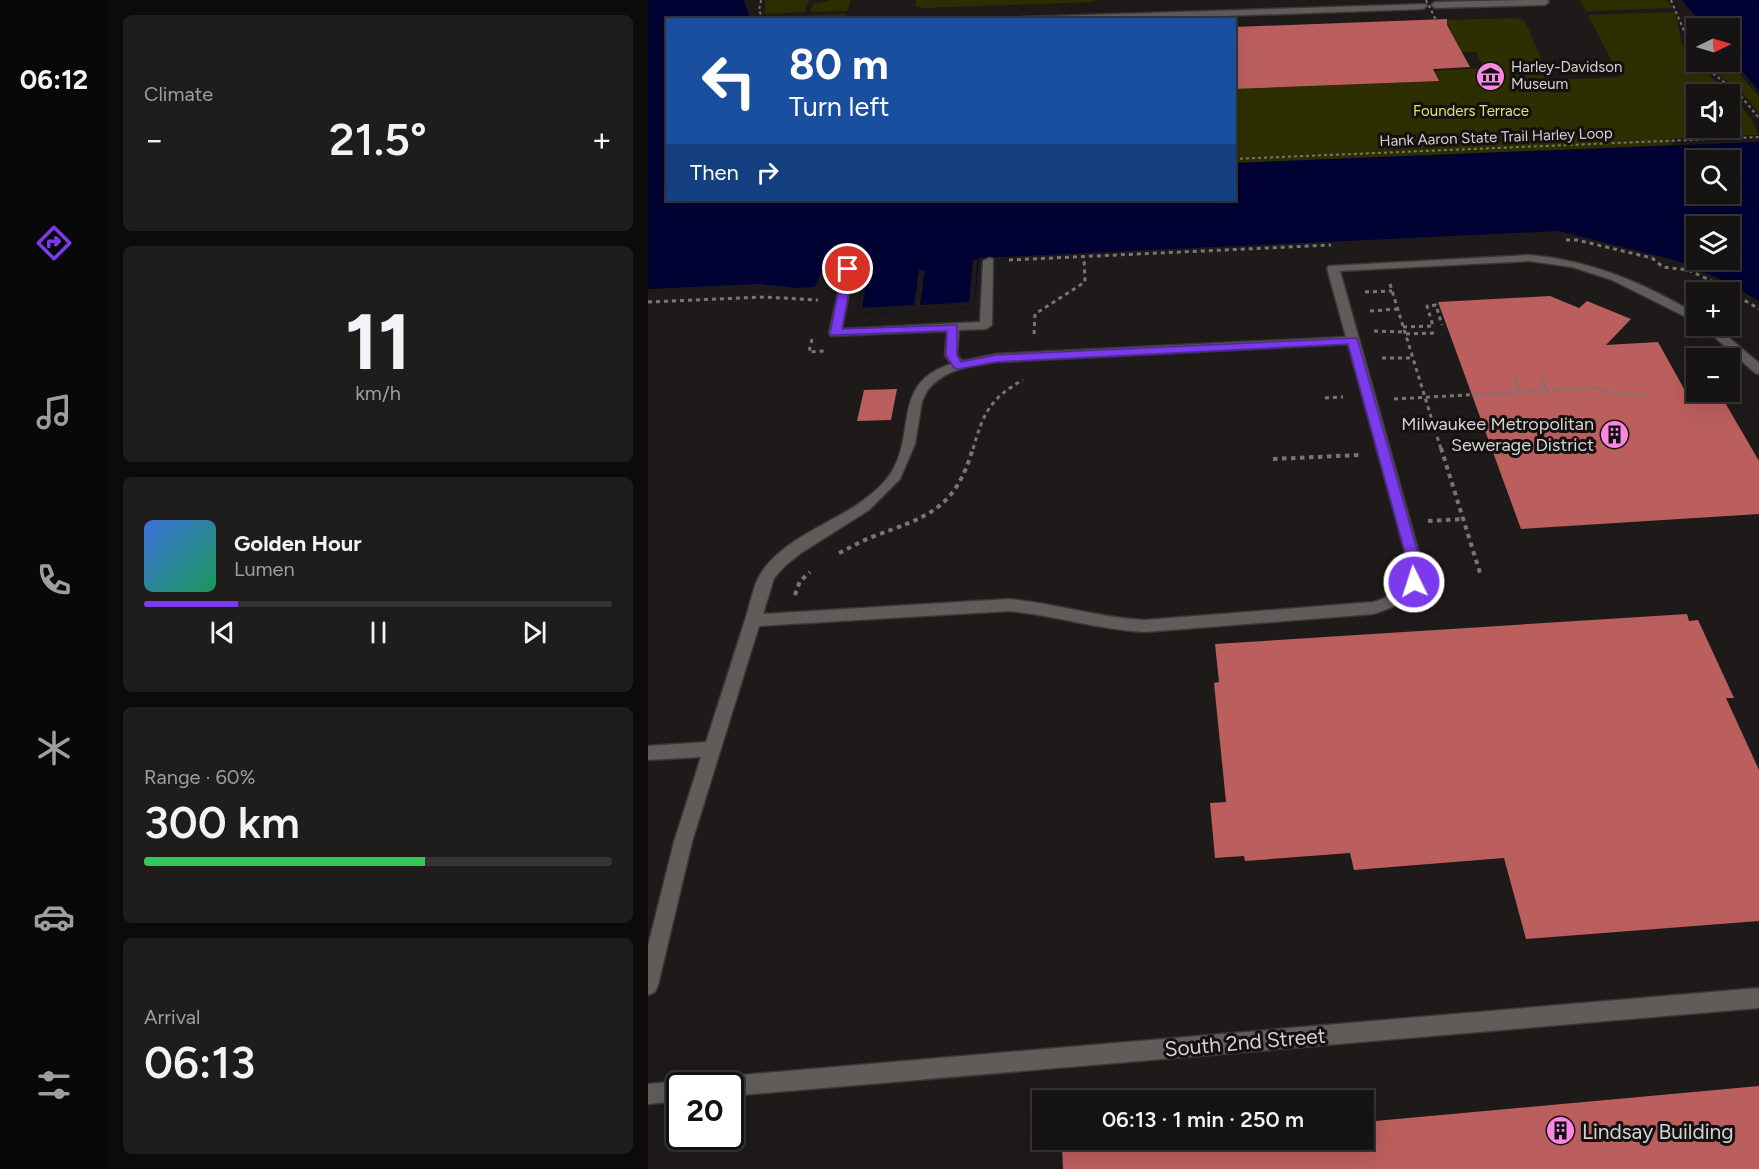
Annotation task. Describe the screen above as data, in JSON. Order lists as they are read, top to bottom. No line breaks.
{"streets":{"street":["South 2nd Street"],"path":["Hank Aaron State Trail Harley Loop"]},"parks":["Founders Terrace"],"places":{"museum":["Harley-Davidson Museum"],"building":["Milwaukee Metropolitan Sewerage District","Lindsay Building"]},"north":"right","page":{"tabs":"06:12","tile":["Climate",["11","km/h"],["Range · 60%","300 km"],["Arrival","06:13"]],"map_buttons":["+","−"],"turn":["80 m","Turn left"],"heat":["−","21.5°","+"],"then":"Then","song":["Golden Hour","Lumen"],"limit":"20","trip":"06:13 · 1 min · 250 m"}}
